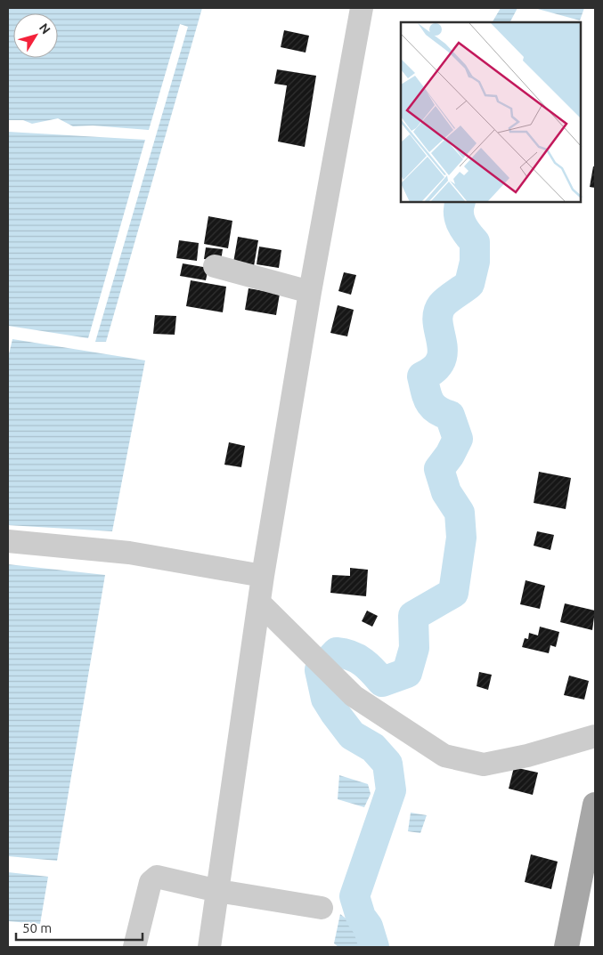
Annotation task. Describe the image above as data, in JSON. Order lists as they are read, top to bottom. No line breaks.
{"scale_bar":"50 m","north":"top right"}
